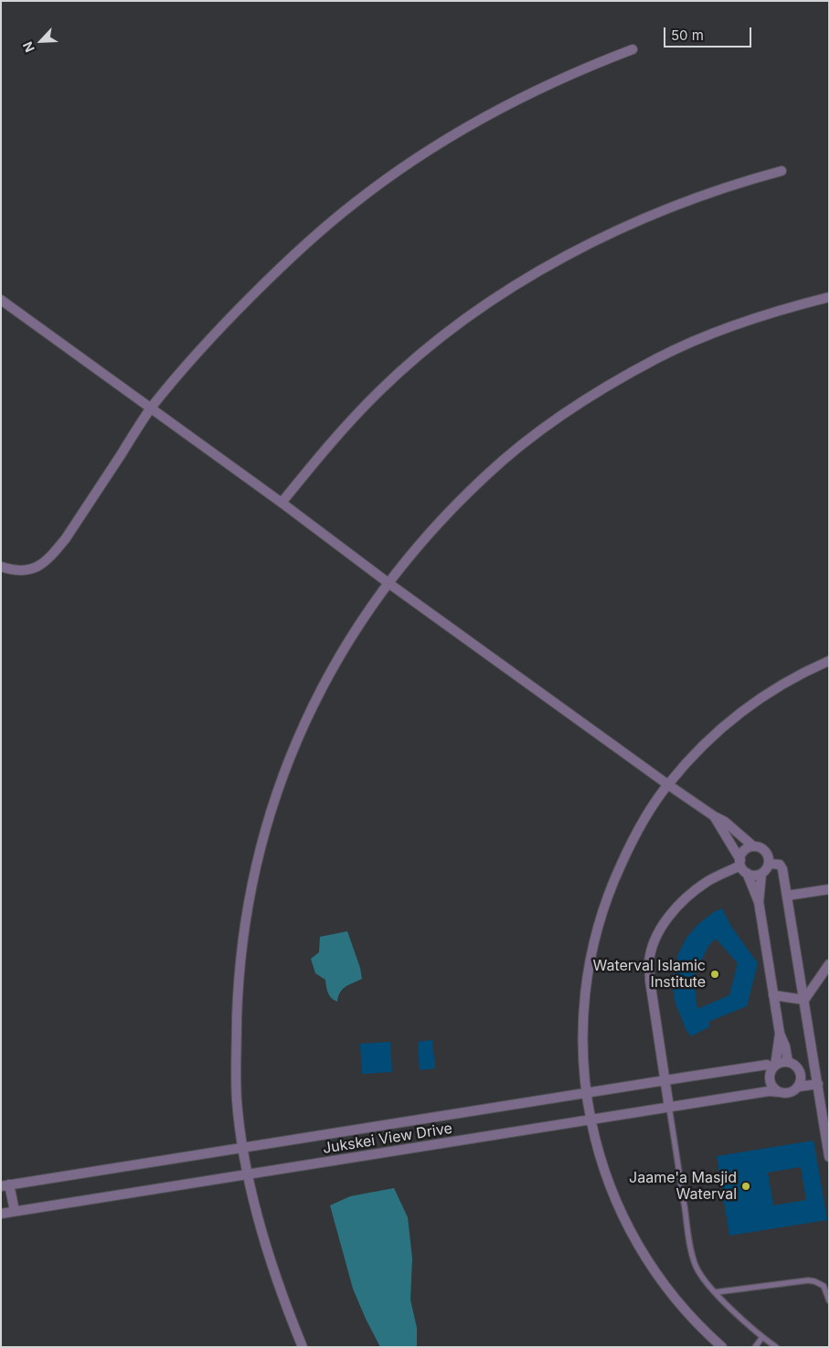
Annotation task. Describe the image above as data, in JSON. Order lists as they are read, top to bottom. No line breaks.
{"streets":{"street":["Jukskei View Drive"]},"places":["Waterval Islamic Institute","Jaame'a Masjid Waterval"],"scale_bar":"50 m","north":"bottom left"}
